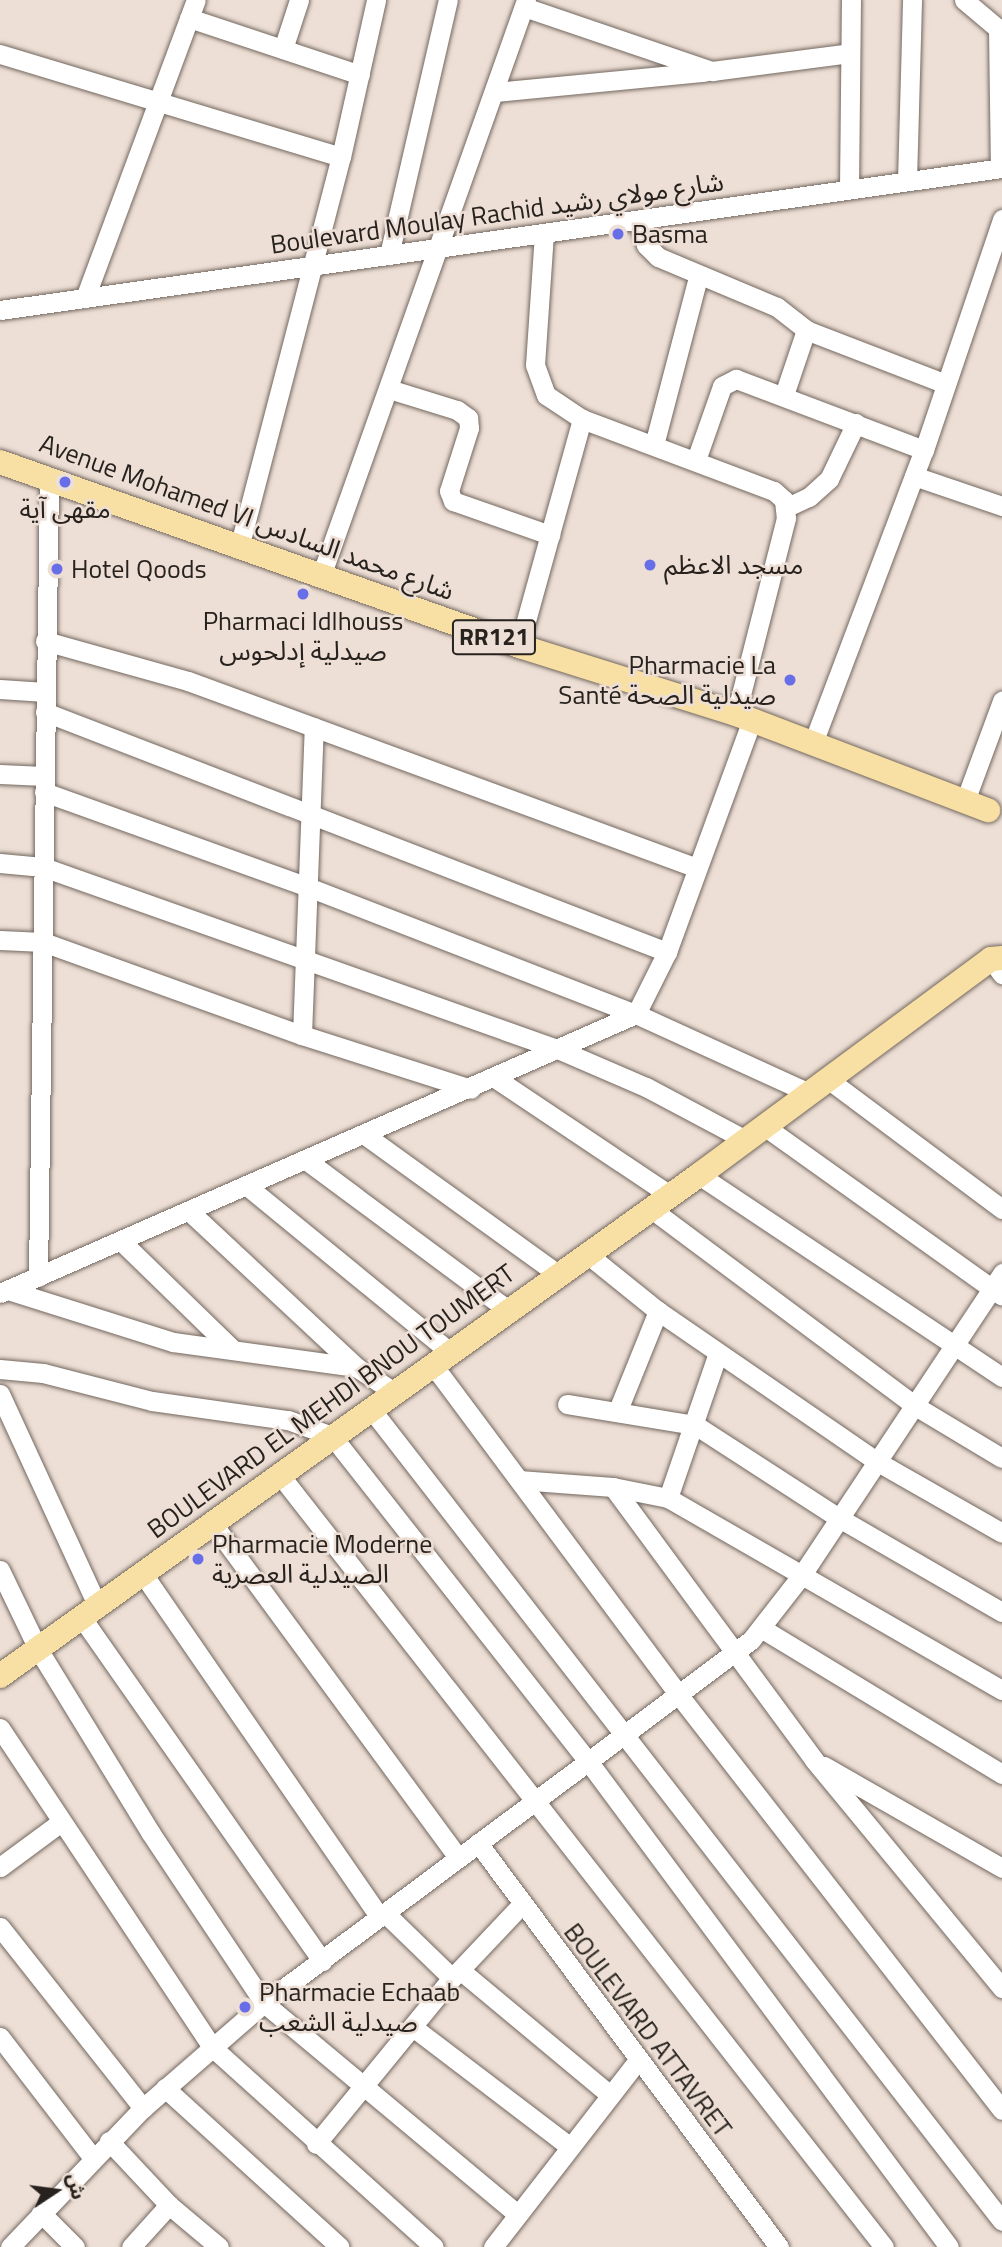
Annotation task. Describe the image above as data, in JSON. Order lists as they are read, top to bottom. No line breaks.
{"streets":{"main road":["Avenue Mohamed VI شارع محمد السادس","RR121","BOULEVARD EL MEHDI BNOU TOUMERT"],"street":["Boulevard Moulay Rachid شارع مولاي رشيد","BOULEVARD ATTAVRET"]},"places":["Basma","مقهى آية","مسجد الاعظم","Hotel Qoods","Pharmaci Idlhouss صيدلية إدلحوس","Pharmacie La Santé صيدلية الصحة","Pharmacie Moderne الصيدلية العصرية","Pharmacie Echaab صيدلية الشعب"],"north":"right"}
